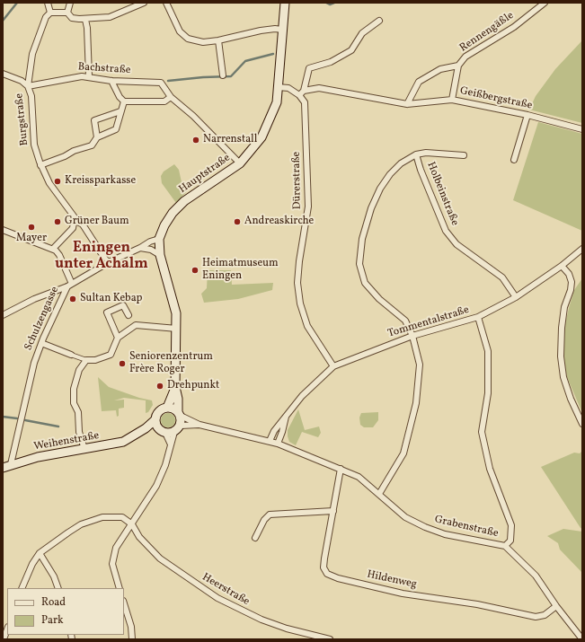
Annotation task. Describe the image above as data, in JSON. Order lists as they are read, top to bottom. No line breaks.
{"streets":{"main road":["Hauptstraße","Weihenstraße"],"street":["Rennengäßle","Bachstraße","Geißbergstraße","Burgstraße","Dürerstraße","Holbeinstraße","Schulzengasse","Tommentalstraße","Grabenstraße","Hildenweg","Heerstraße"]},"crossings":[["Rennengäßle","Geißbergstraße"],["Bachstraße","Burgstraße"],["Dürerstraße","Tommentalstraße"],["Holbeinstraße","Tommentalstraße"],["Holbeinstraße","Grabenstraße"],["Schulzengasse","Weihenstraße"],["Tommentalstraße","Grabenstraße"],["Weihenstraße","Grabenstraße"],["Grabenstraße","Hildenweg"]],"districts":["Eningen unter Achalm"],"places":["Narrenstall","Kreissparkasse","Grüner Baum","Andreaskirche","Mayer","Heimatmuseum Eningen","Sultan Kebap","Seniorenzentrum Frère Roger","Drehpunkt"],"legend":["Road","Park"]}
